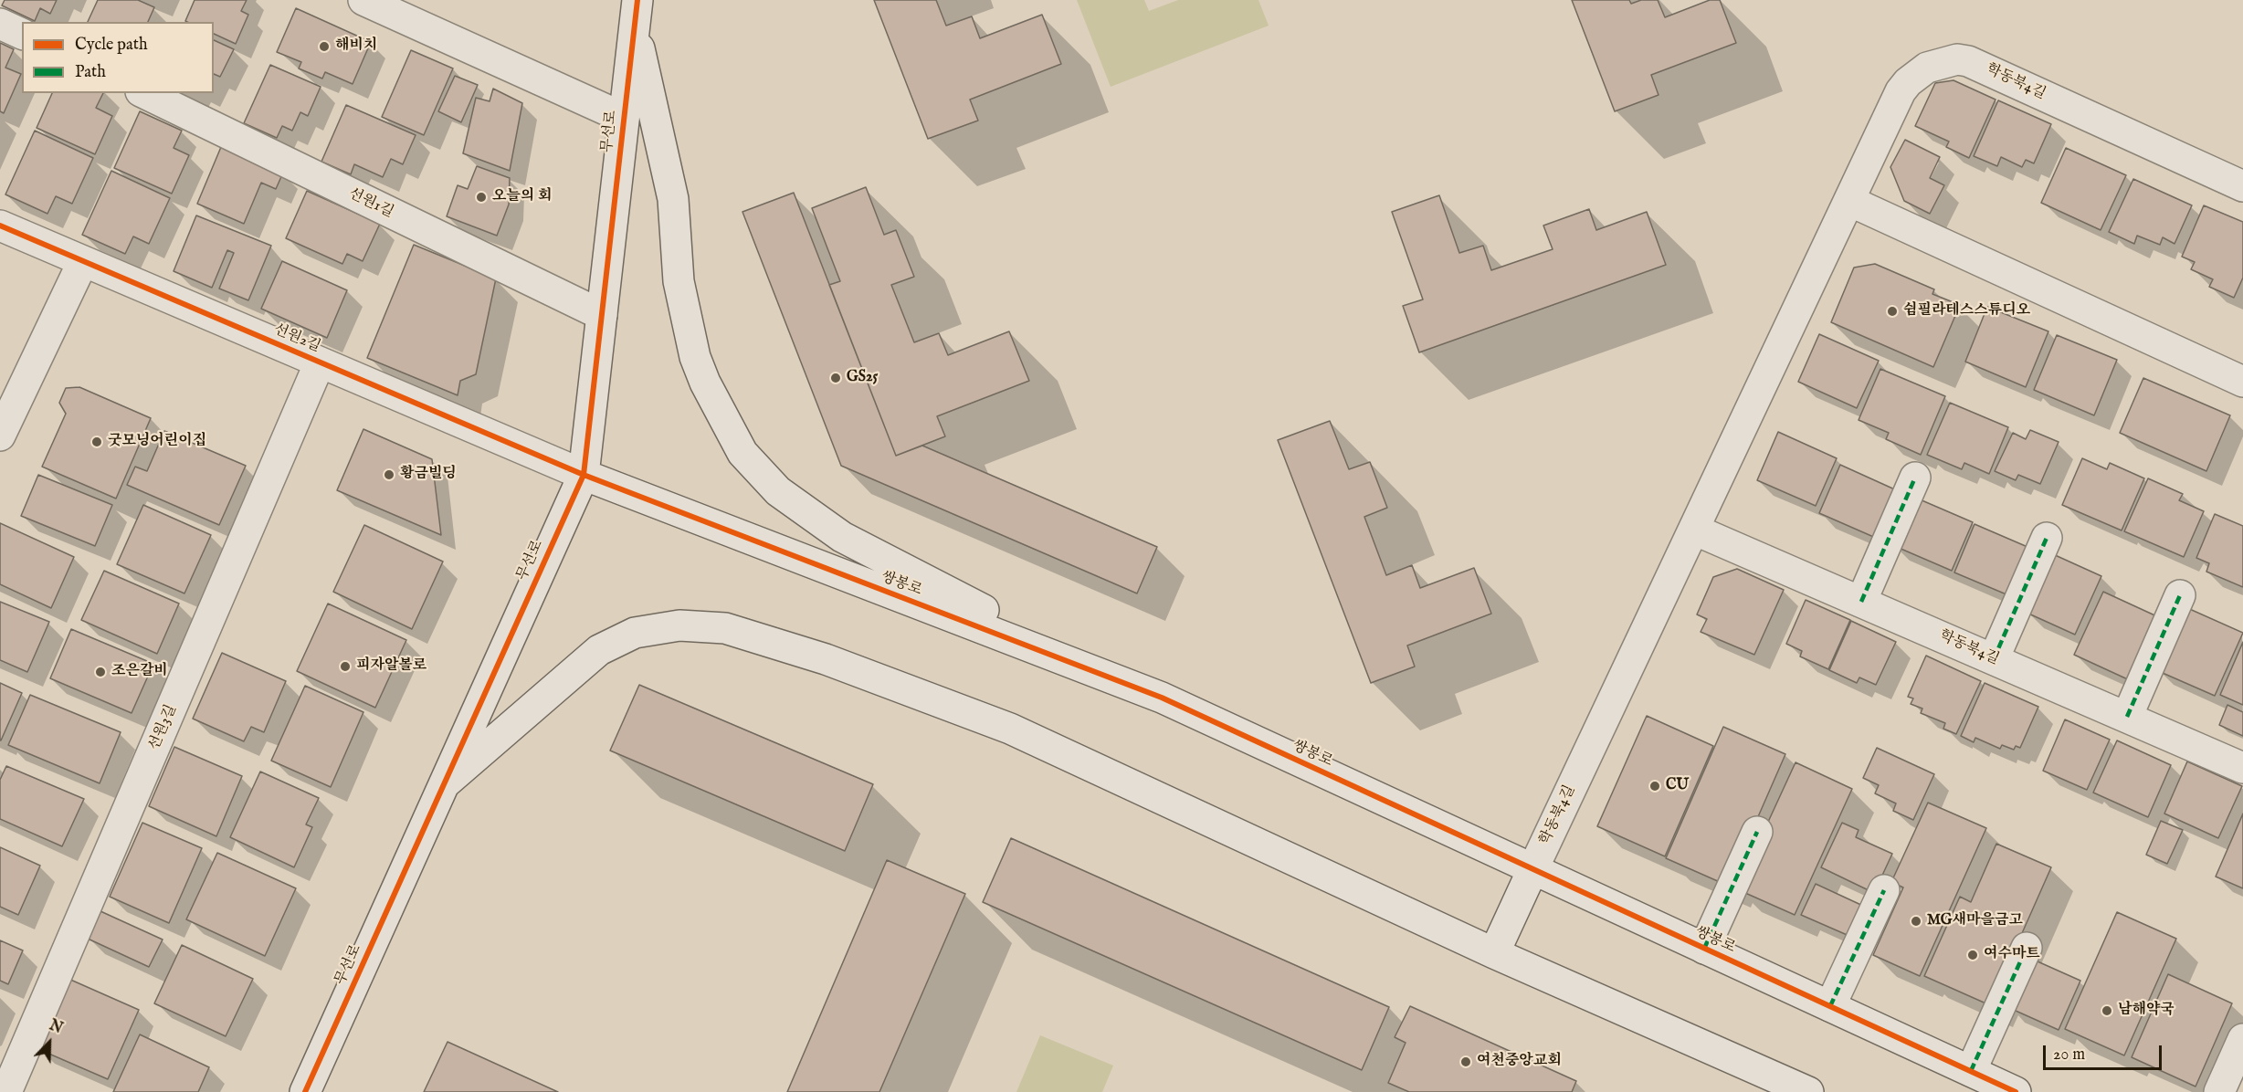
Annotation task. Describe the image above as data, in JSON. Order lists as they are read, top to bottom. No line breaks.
{"streets":{"street":["학동북4길","무선로","선원1길","선원2길","쌍봉로","선원3길"]},"crossings":[["학동북4길","쌍봉로"],["무선로","선원1길"],["무선로","선원2길"],["무선로","쌍봉로"],["선원2길","쌍봉로"],["선원2길","선원3길"]],"places":["해비치","오늘의 회","쉼필라테스스튜디오","GS25","굿모닝어린이집","황금빌딩","피자알볼로","조은갈비","CU","MG새마을금고","여수마트","남해약국","여천중앙교회"],"legend":["Cycle path","Path"],"scale_bar":"20 m","north":"top right"}
